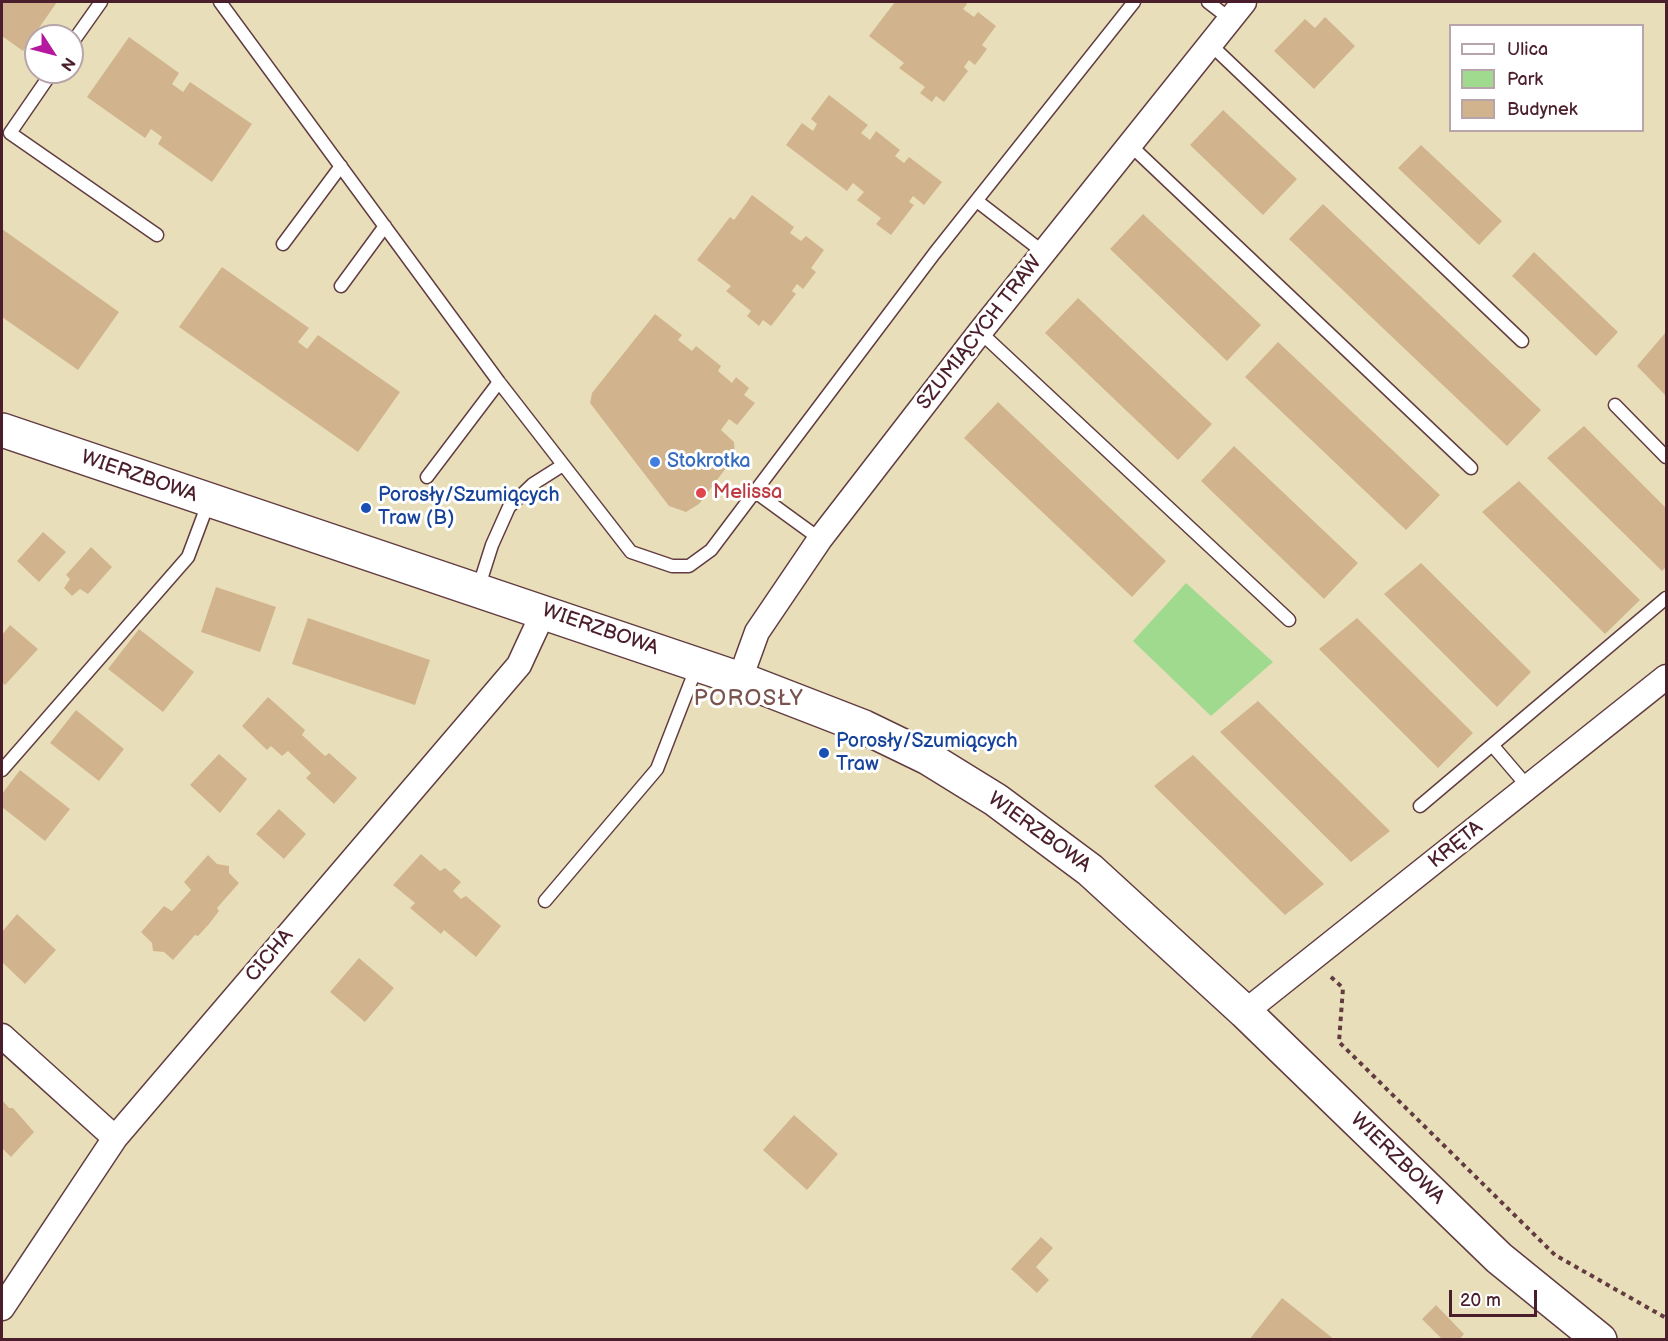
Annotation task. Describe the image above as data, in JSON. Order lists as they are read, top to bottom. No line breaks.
{"streets":{"street":["SZUMIĄCYCH TRAW","WIERZBOWA","KRĘTA","CICHA"]},"crossings":[["SZUMIĄCYCH TRAW","WIERZBOWA"],["WIERZBOWA","KRĘTA"],["WIERZBOWA","CICHA"]],"districts":["POROSŁY"],"places":["Stokrotka","Melissa","Porosły/Szumiących Traw (B)","Porosły/Szumiących Traw"],"legend":["Ulica","Park","Budynek"],"scale_bar":"20 m","north":"bottom right"}
